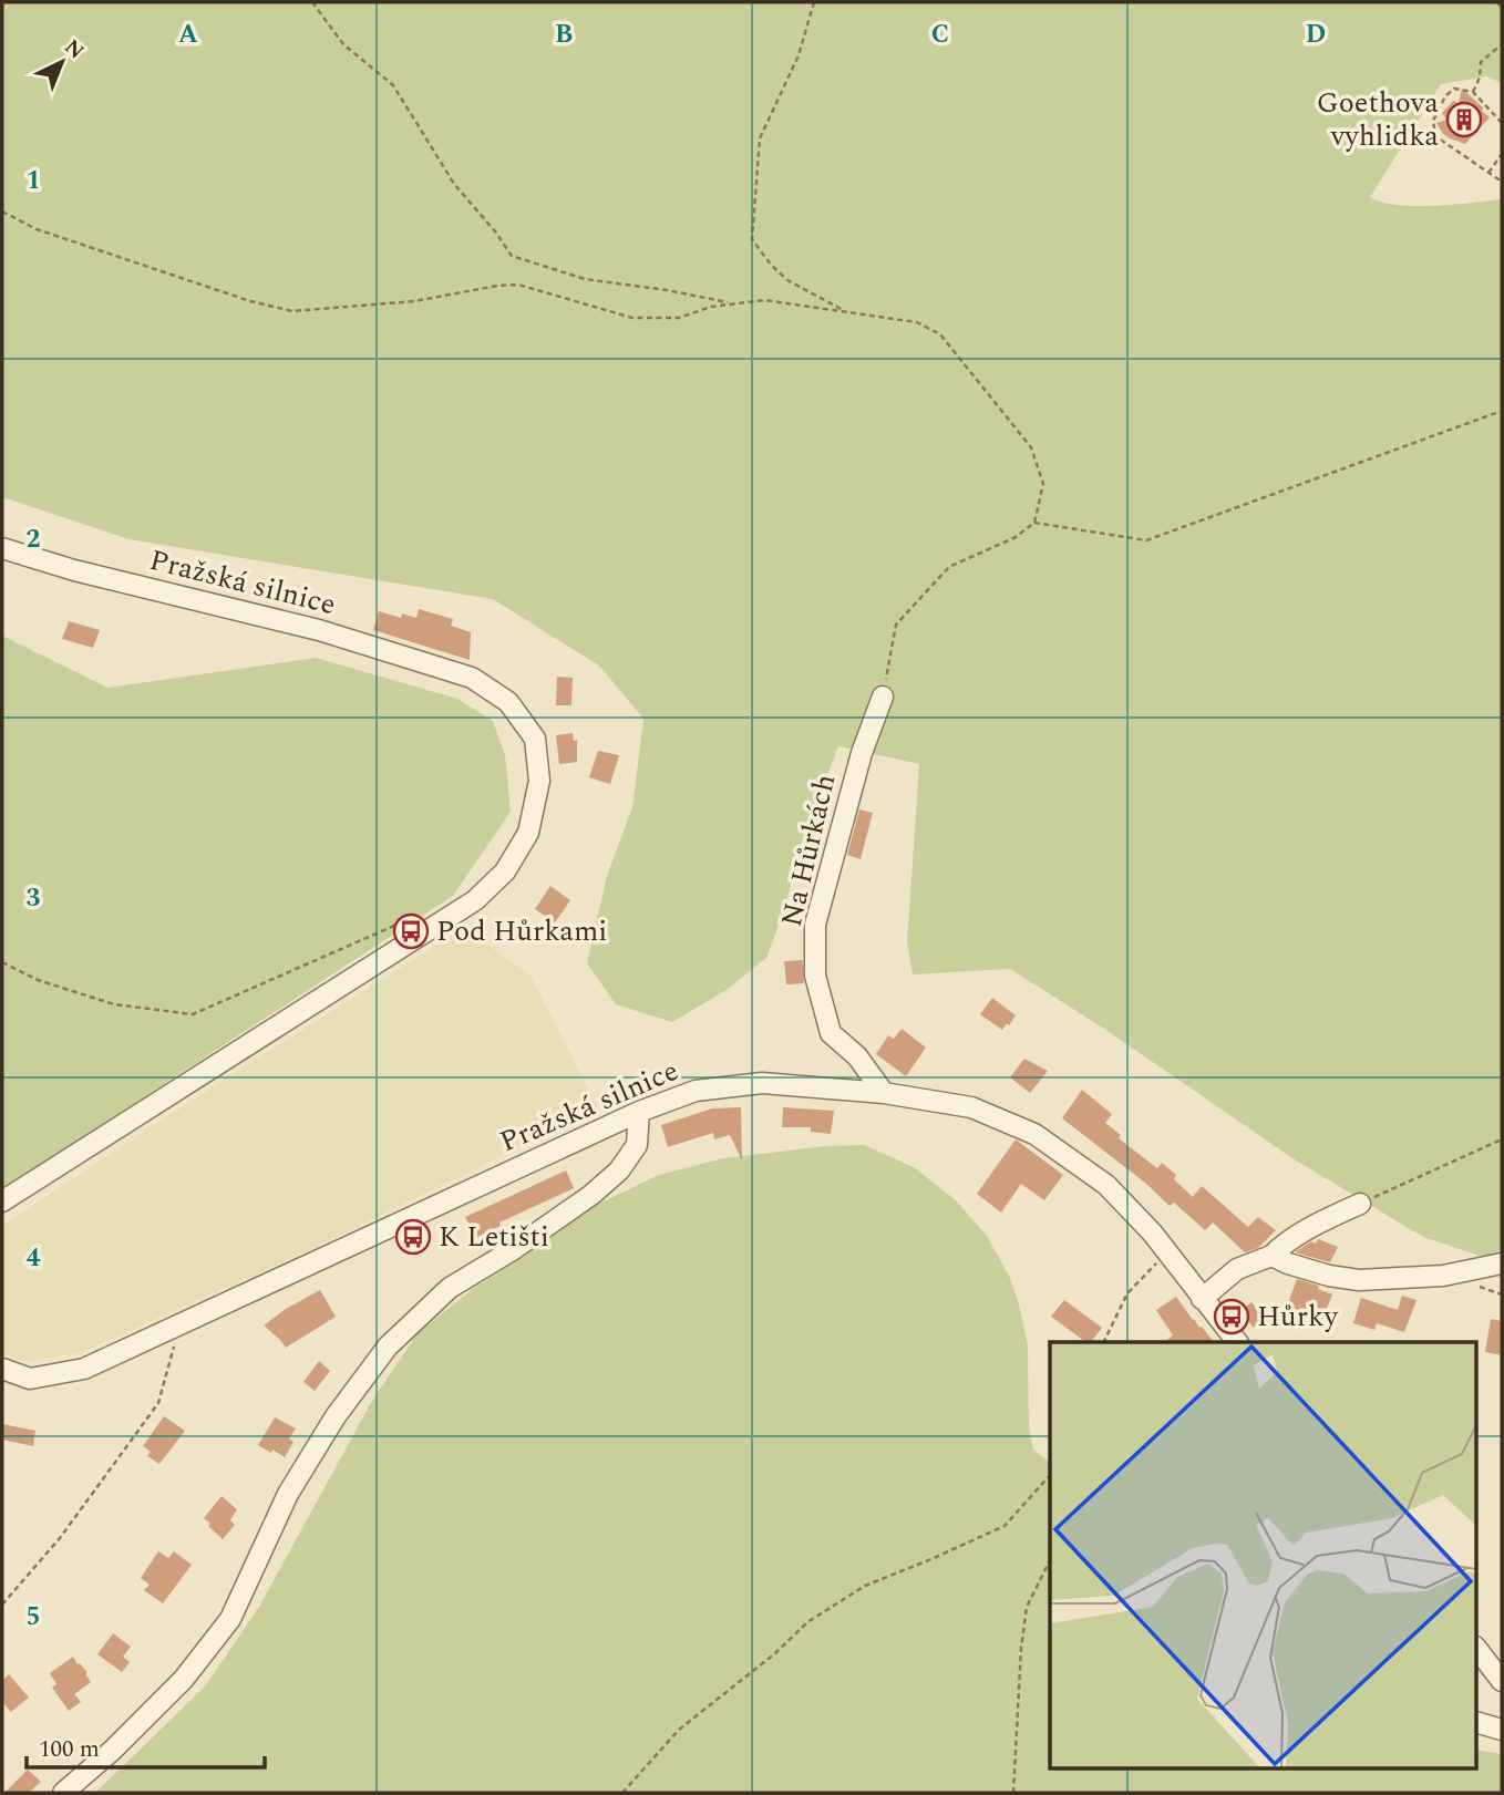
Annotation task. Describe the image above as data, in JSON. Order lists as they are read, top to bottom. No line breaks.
{"streets":{"street":["Pražská silnice","Na Hůrkách"]},"crossings":[["Pražská silnice","Na Hůrkách"]],"places":{"building":["Goethova vyhlidka"],"bus stop":["Pod Hůrkami","K Letišti","Hůrky"]},"scale_bar":"100 m","north":"top right","grid":{"columns":["A","B","C","D"],"rows":["1","2","3","4","5"]}}
